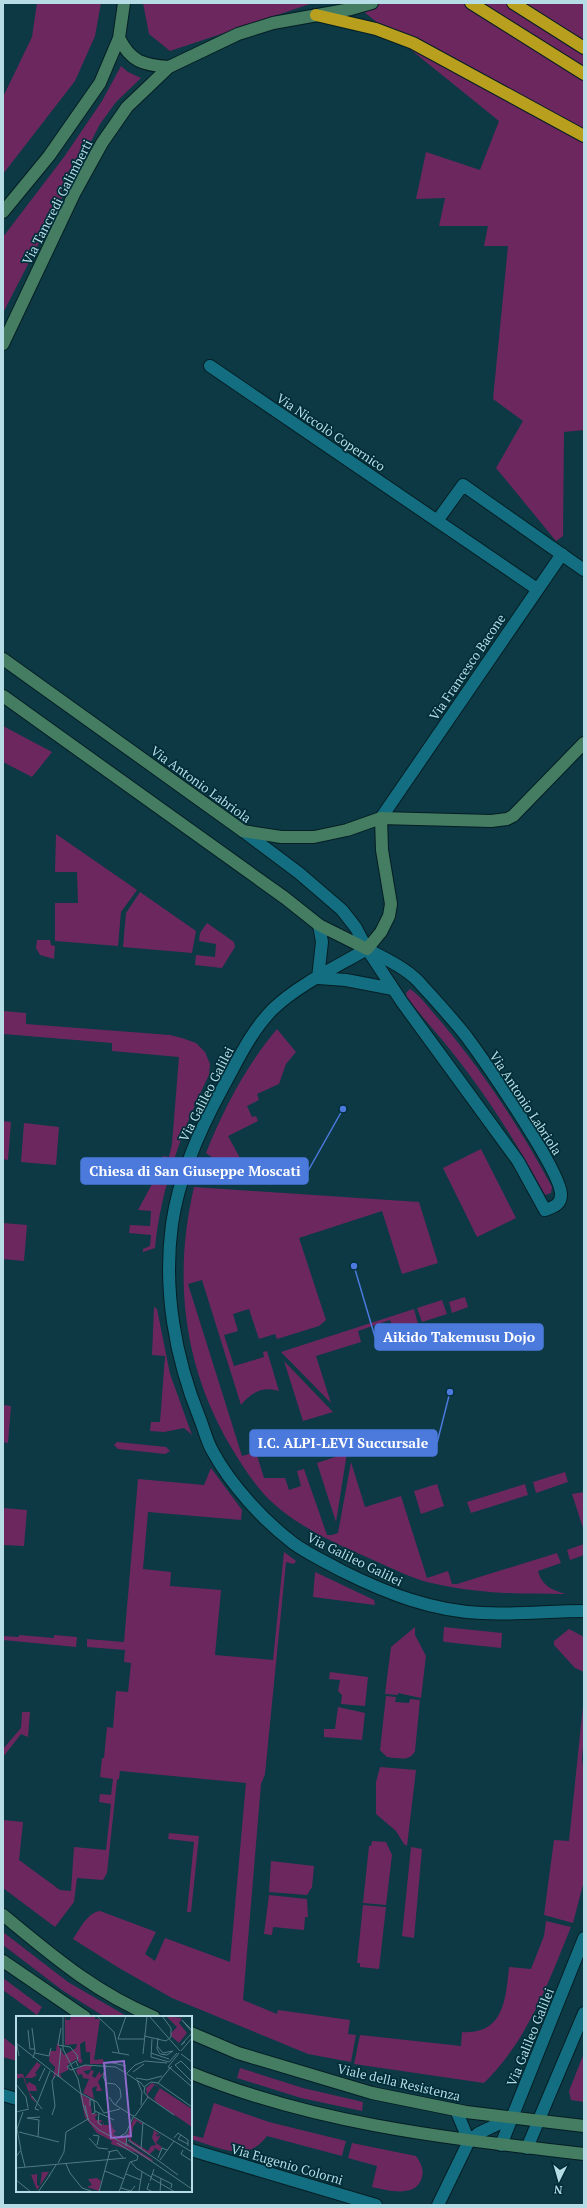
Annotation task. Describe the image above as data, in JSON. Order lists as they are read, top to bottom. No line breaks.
{"streets":{"street":["Via Tancredi Galimberti","Via Niccolò Copernico","Via Francesco Bacone","Via Antonio Labriola","Via Galileo Galilei","Viale della Resistenza","Via Eugenio Colorni"]},"crossings":[["Via Niccolò Copernico","Via Francesco Bacone"],["Via Antonio Labriola","Via Galileo Galilei"],["Via Galileo Galilei","Viale della Resistenza"]],"places":["Chiesa di San Giuseppe Moscati","Aikido Takemusu Dojo","I.C. ALPI-LEVI Succursale"],"north":"bottom"}
